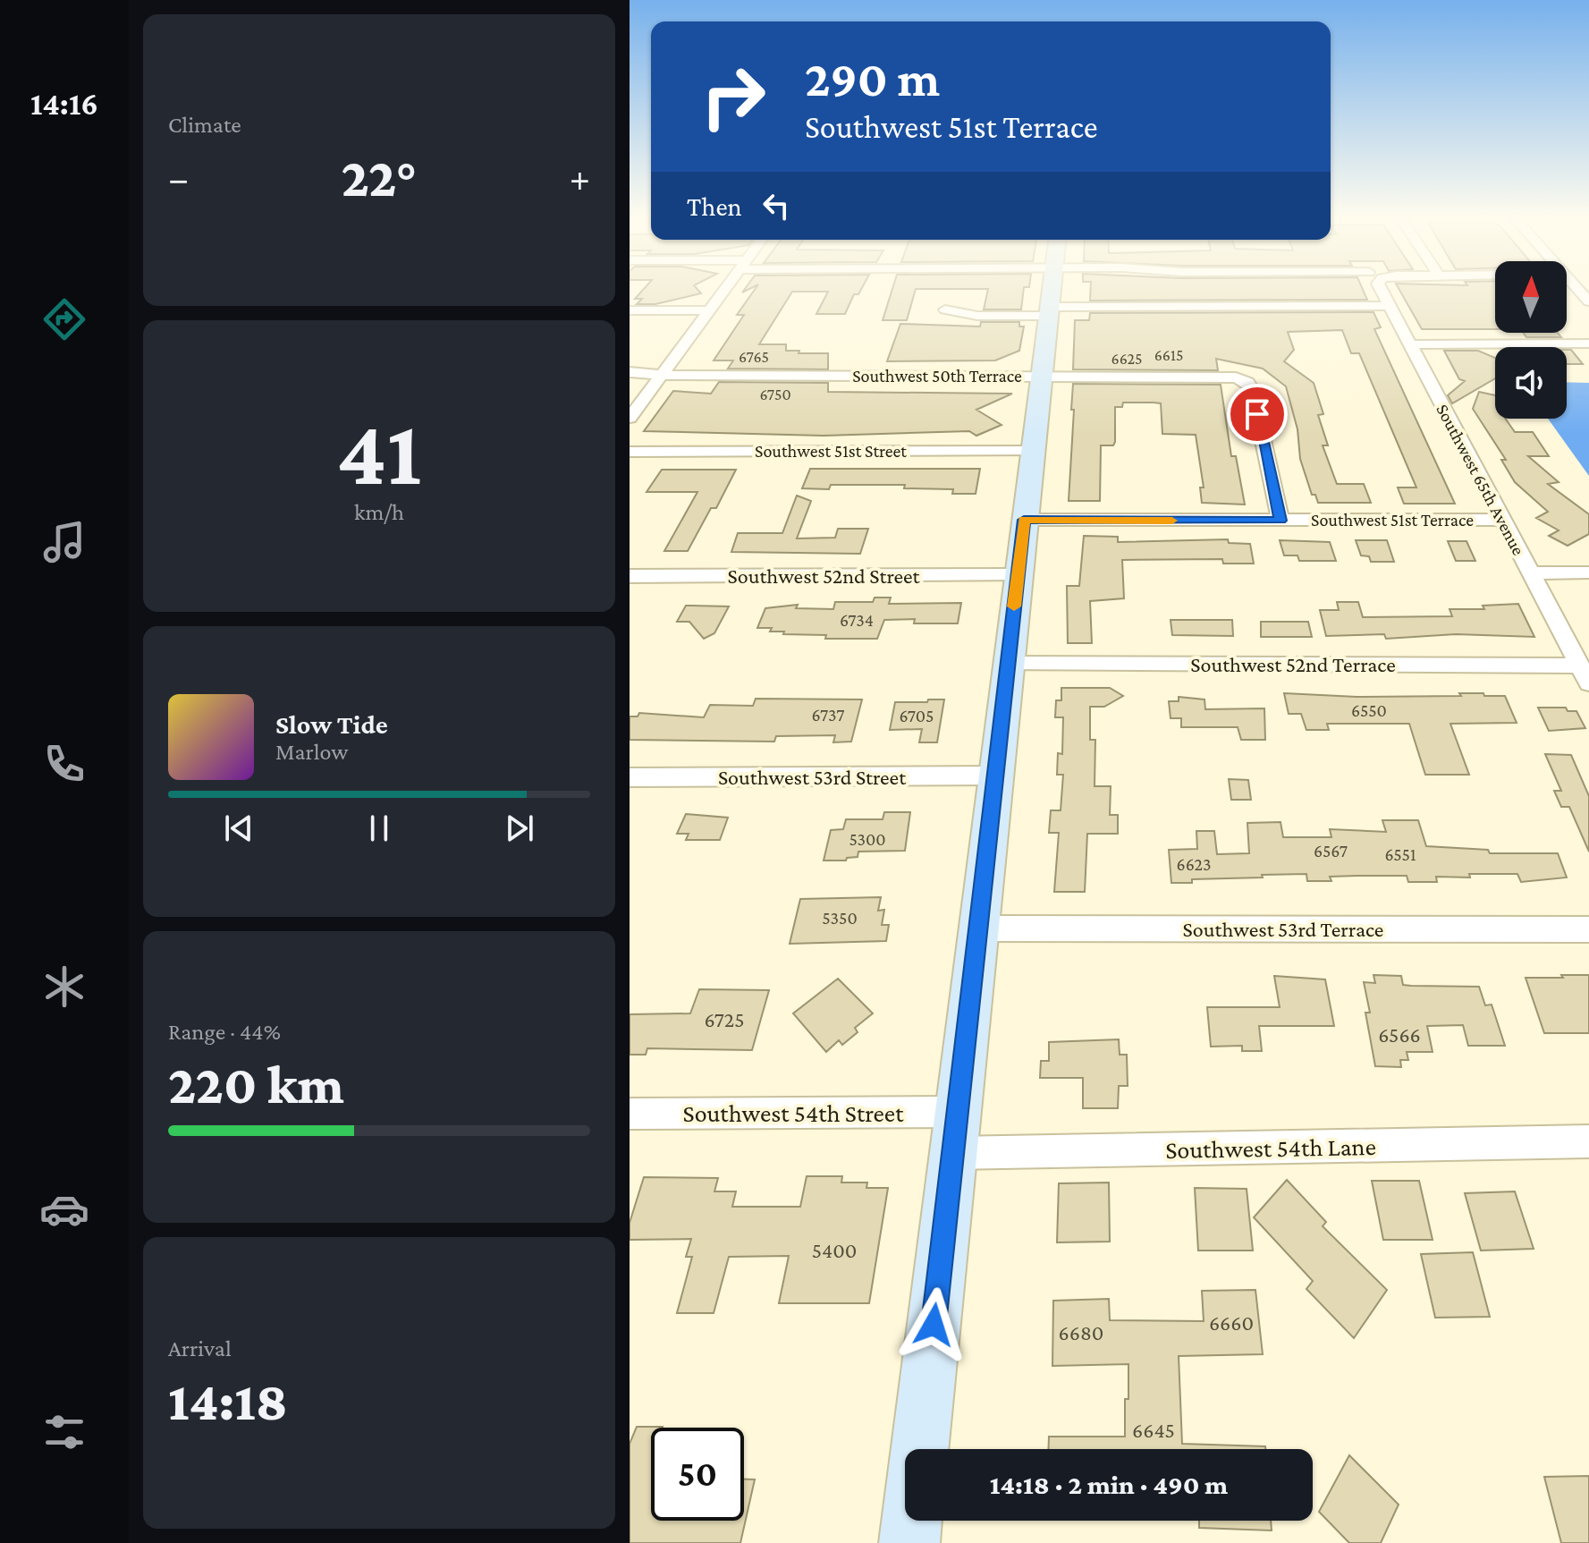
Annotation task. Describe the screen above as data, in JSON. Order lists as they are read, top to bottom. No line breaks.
{"streets":{"street":["Southwest 50th Terrace","Southwest 51st Street","Southwest 65th Avenue","Southwest 51st Terrace","Southwest 52nd Street","Southwest 52nd Terrace","Southwest 53rd Street","Southwest 53rd Terrace","Southwest 54th Street","Southwest 54th Lane"]},"crossings":[["Southwest 50th Terrace","Southwest 51st Terrace"],["Southwest 65th Avenue","Southwest 51st Terrace"],["Southwest 65th Avenue","Southwest 52nd Terrace"]],"house_numbers":["6615","6765","6625","6750","6734","6550","6737","6705","5300","6567","6551","6623","5350","6725","6566","5400","6660","6680","6645"],"north":"top","page":{"tabs":"14:16","tile":["Climate",["41","km/h"],["Range · 44%","220 km"],["Arrival","14:18"]],"turn":["290 m","Southwest 51st Terrace"],"heat":["−","22°","+"],"then":"Then","song":["Slow Tide","Marlow"],"limit":"50","trip":"14:18 · 2 min · 490 m"}}
